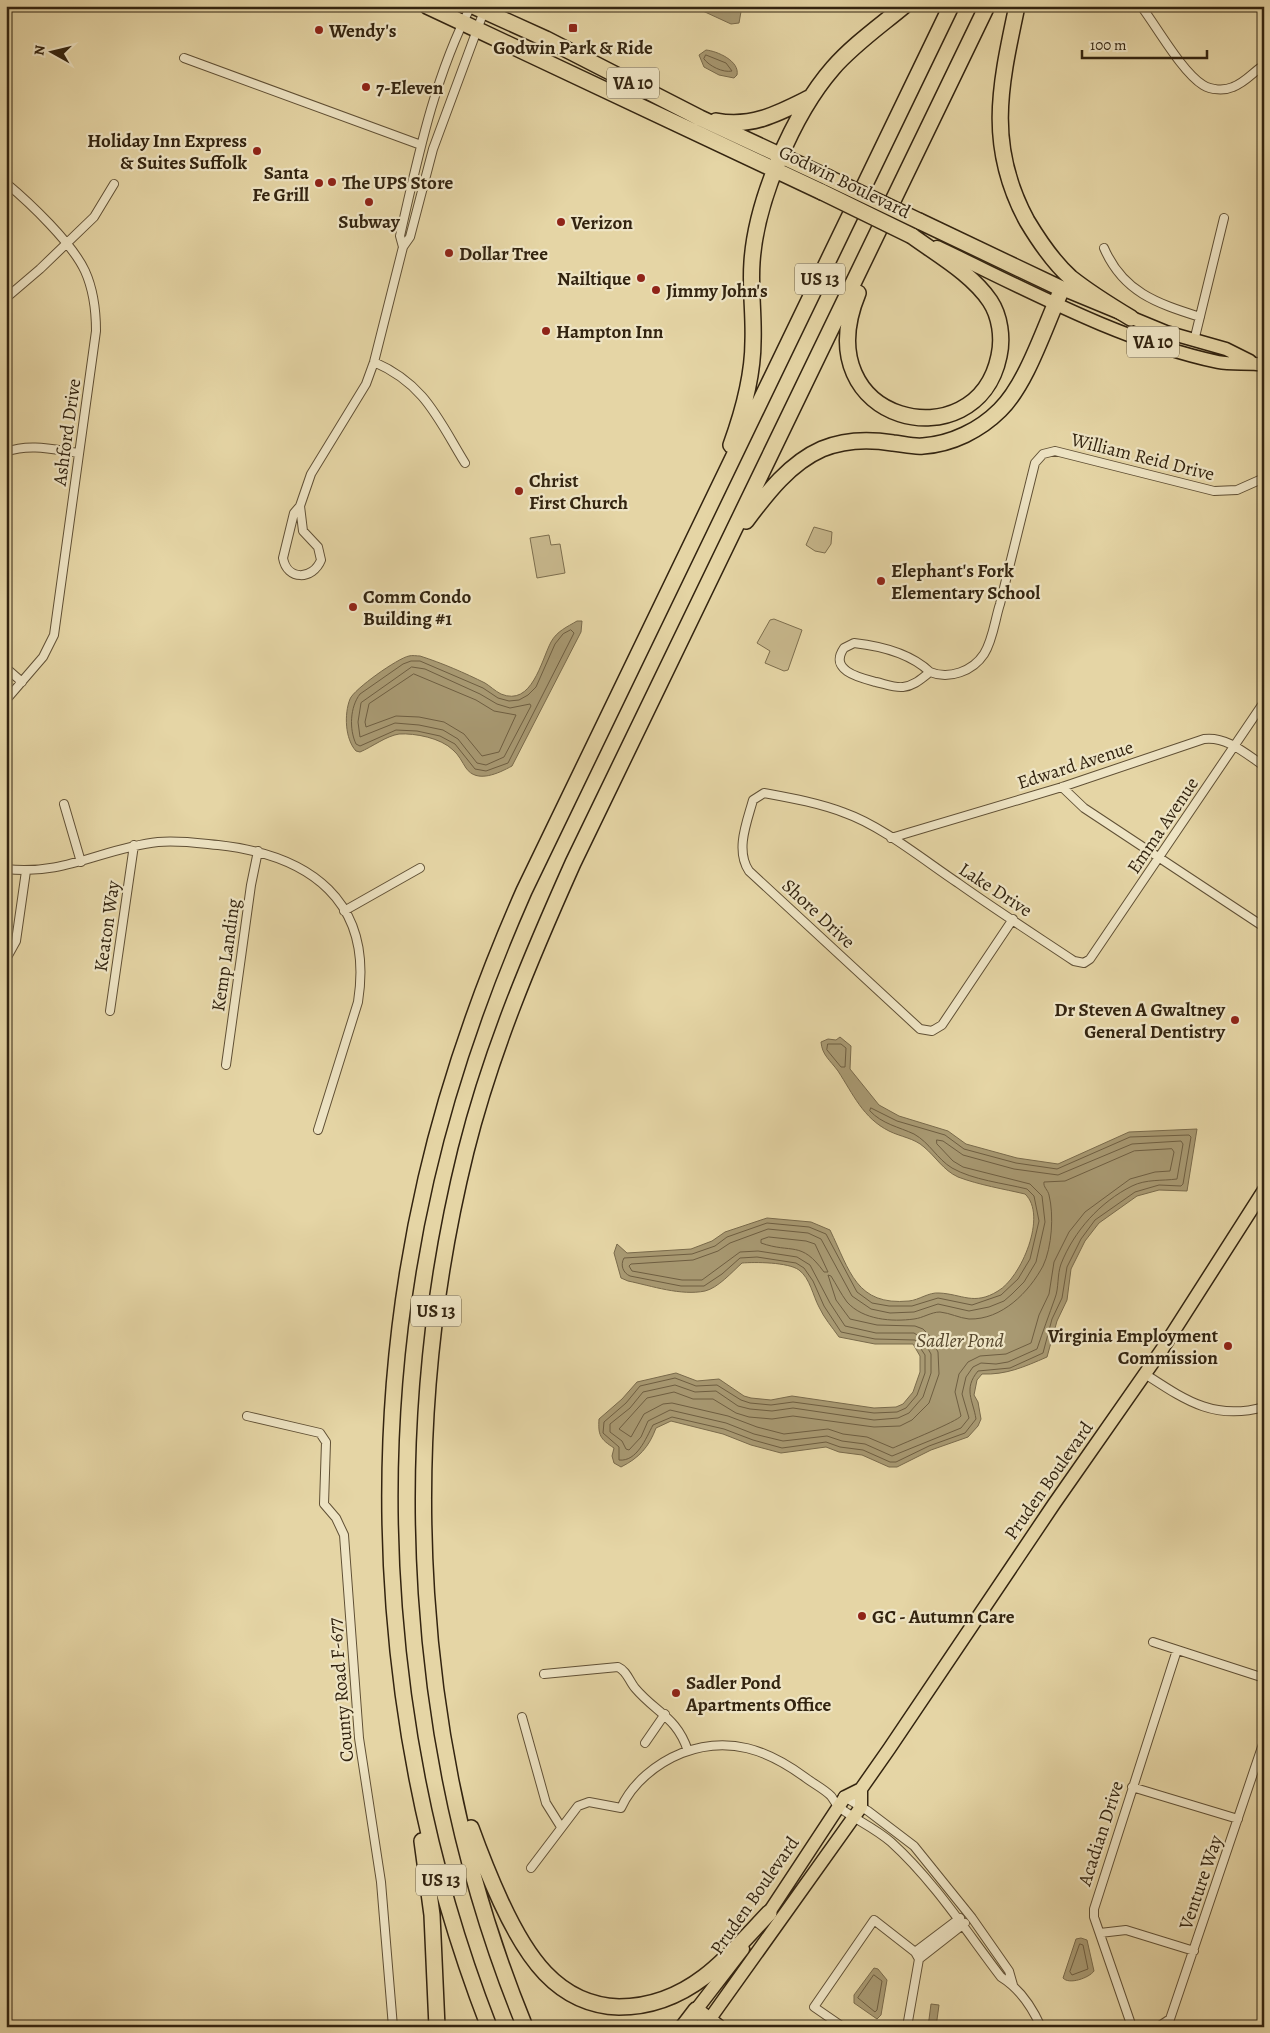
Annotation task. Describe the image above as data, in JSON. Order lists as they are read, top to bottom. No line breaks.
{"streets":{"highway":["VA 10","Godwin Boulevard","US 13","Pruden Boulevard"],"street":["Ashford Drive","William Reid Drive","Edward Avenue","Emma Avenue","Lake Drive","Shore Drive","Keaton Way","Kemp Landing","County Road F-677","Acadian Drive","Venture Way"]},"crossings":[["Edward Avenue","Emma Avenue"],["Edward Avenue","Lake Drive"],["Edward Avenue","Shore Drive"],["Emma Avenue","Lake Drive"],["Lake Drive","Shore Drive"]],"water":["Sadler Pond"],"places":{"transit":["Godwin Park & Ride"],"other":["Wendy's","7-Eleven","Holiday Inn Express & Suites Suffolk","The UPS Store","Santa Fe Grill","Subway","Verizon","Dollar Tree","Nailtique","Jimmy John's","Hampton Inn","Christ First Church","Elephant's Fork Elementary School","Comm Condo Building #1","Dr Steven A Gwaltney General Dentistry","Virginia Employment Commission","GC - Autumn Care","Sadler Pond Apartments Office"]},"scale_bar":"100 m","north":"left"}
